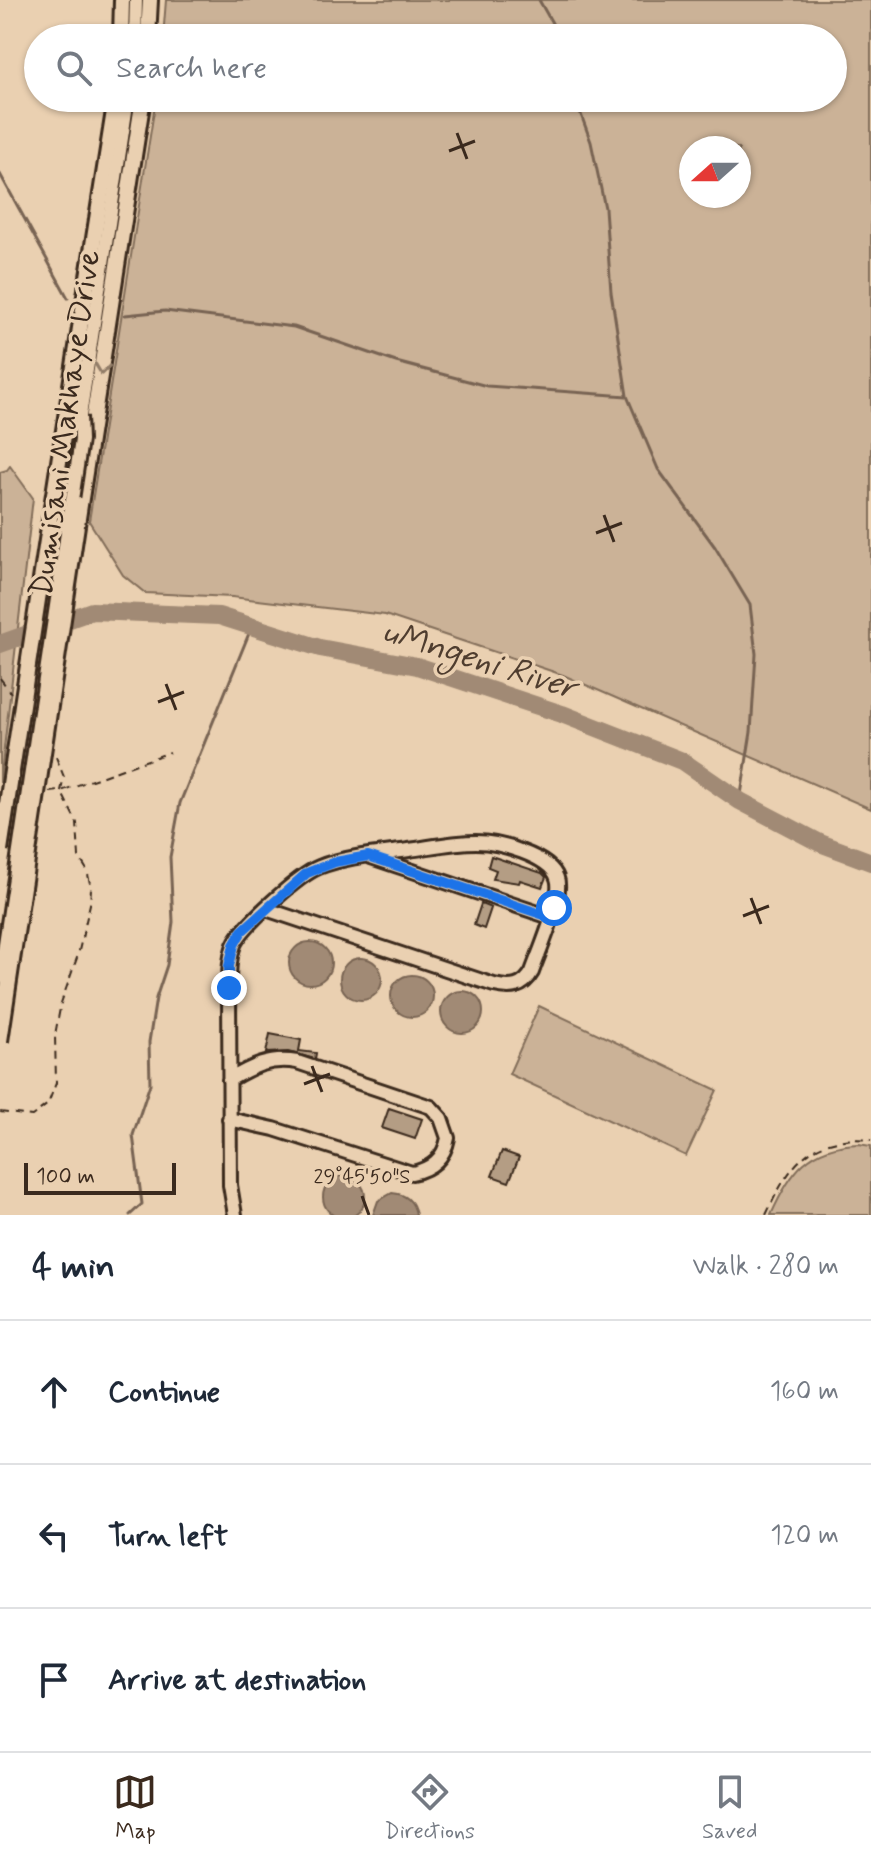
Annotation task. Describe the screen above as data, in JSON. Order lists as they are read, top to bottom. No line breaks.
{"streets":{"main road":["Dumisani Makhaye Drive"]},"water":["uMngeni River"],"scale_bar":"100 m","north":"left","page":{"search":"Search here","scale":"100 m","heading":["4 min","Walk · 280 m"],"list":[["Continue","160 m"],["Turn left","120 m"],"Arrive at destination"],"nav":["Map","Directions","Saved"]},"coordinates":["29°45'50\"S"]}
